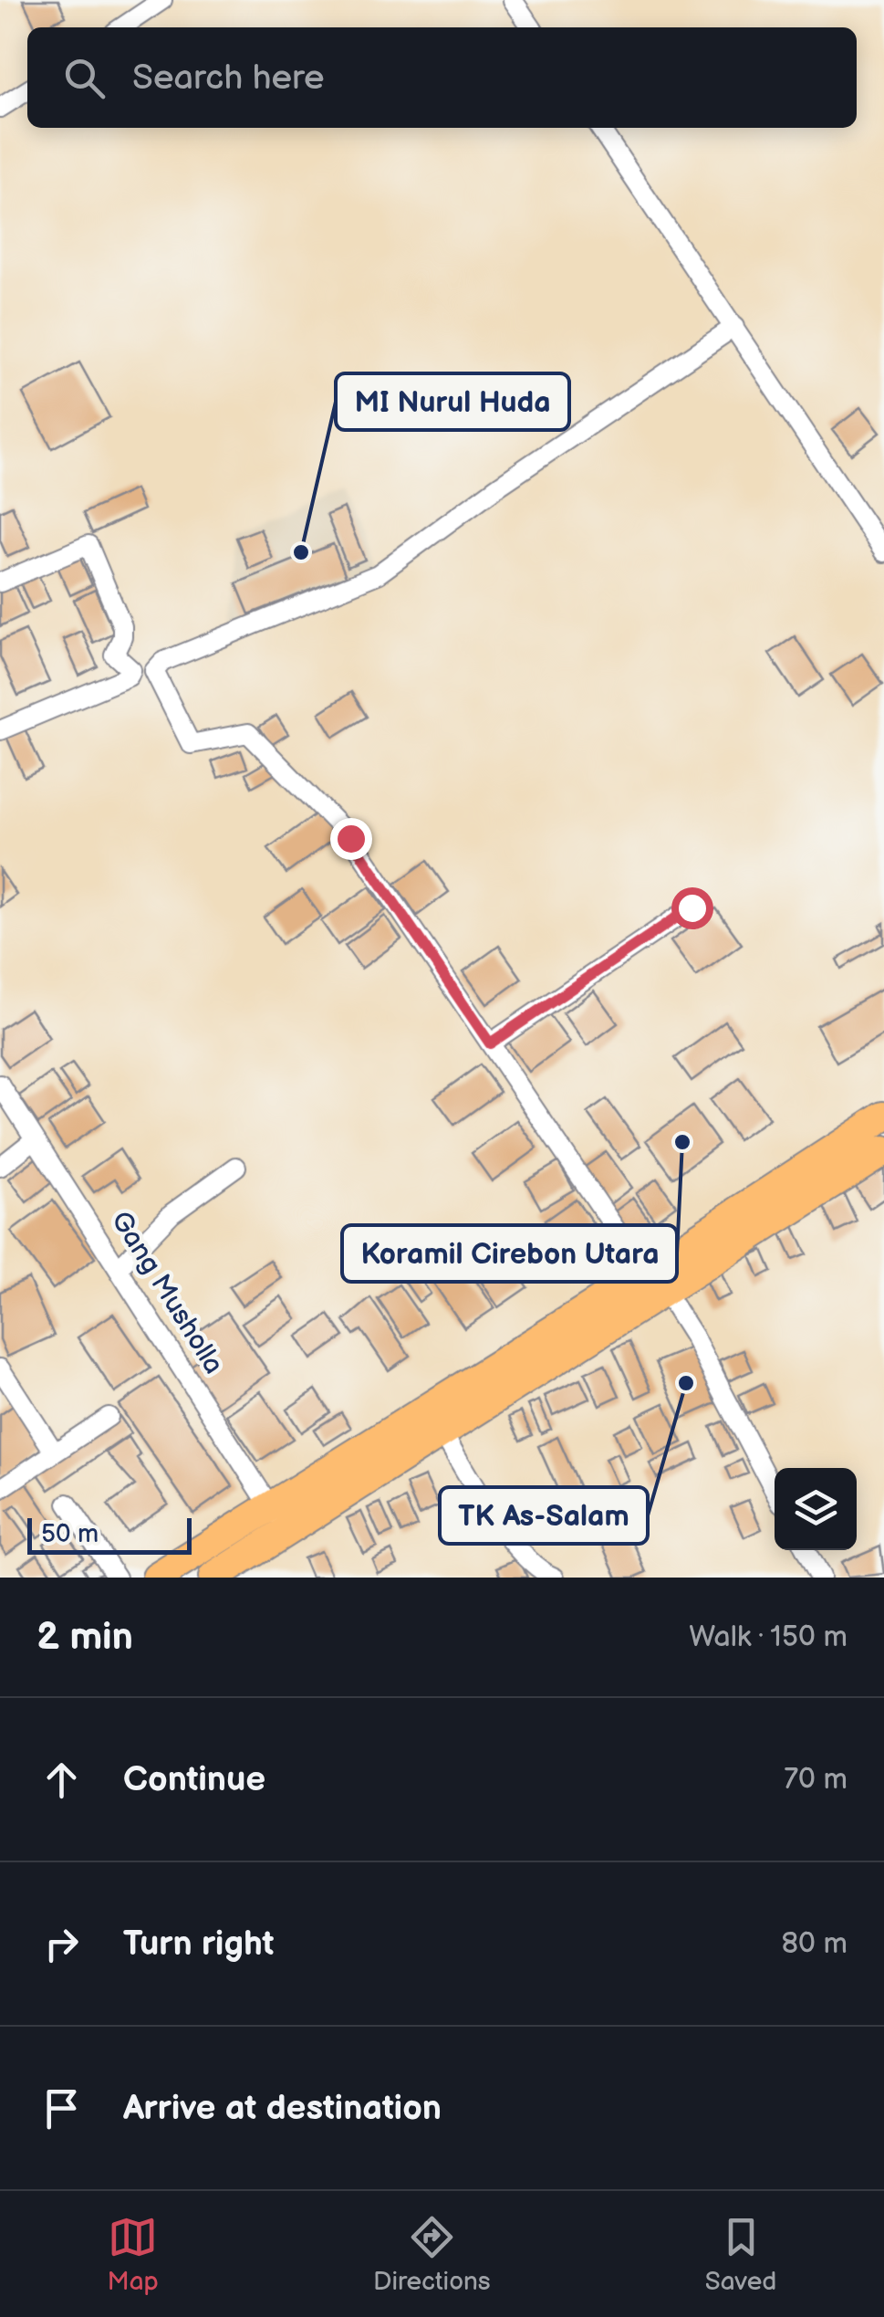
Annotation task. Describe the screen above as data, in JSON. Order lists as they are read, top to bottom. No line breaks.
{"streets":{"street":["Gang Musholla"]},"places":["MI Nurul Huda","Koramil Cirebon Utara","TK As-Salam"],"scale_bar":"50 m","page":{"search":"Search here","scale":"50 m","heading":["2 min","Walk · 150 m"],"list":[["Continue","70 m"],["Turn right","80 m"],"Arrive at destination"],"nav":["Map","Directions","Saved"]}}
